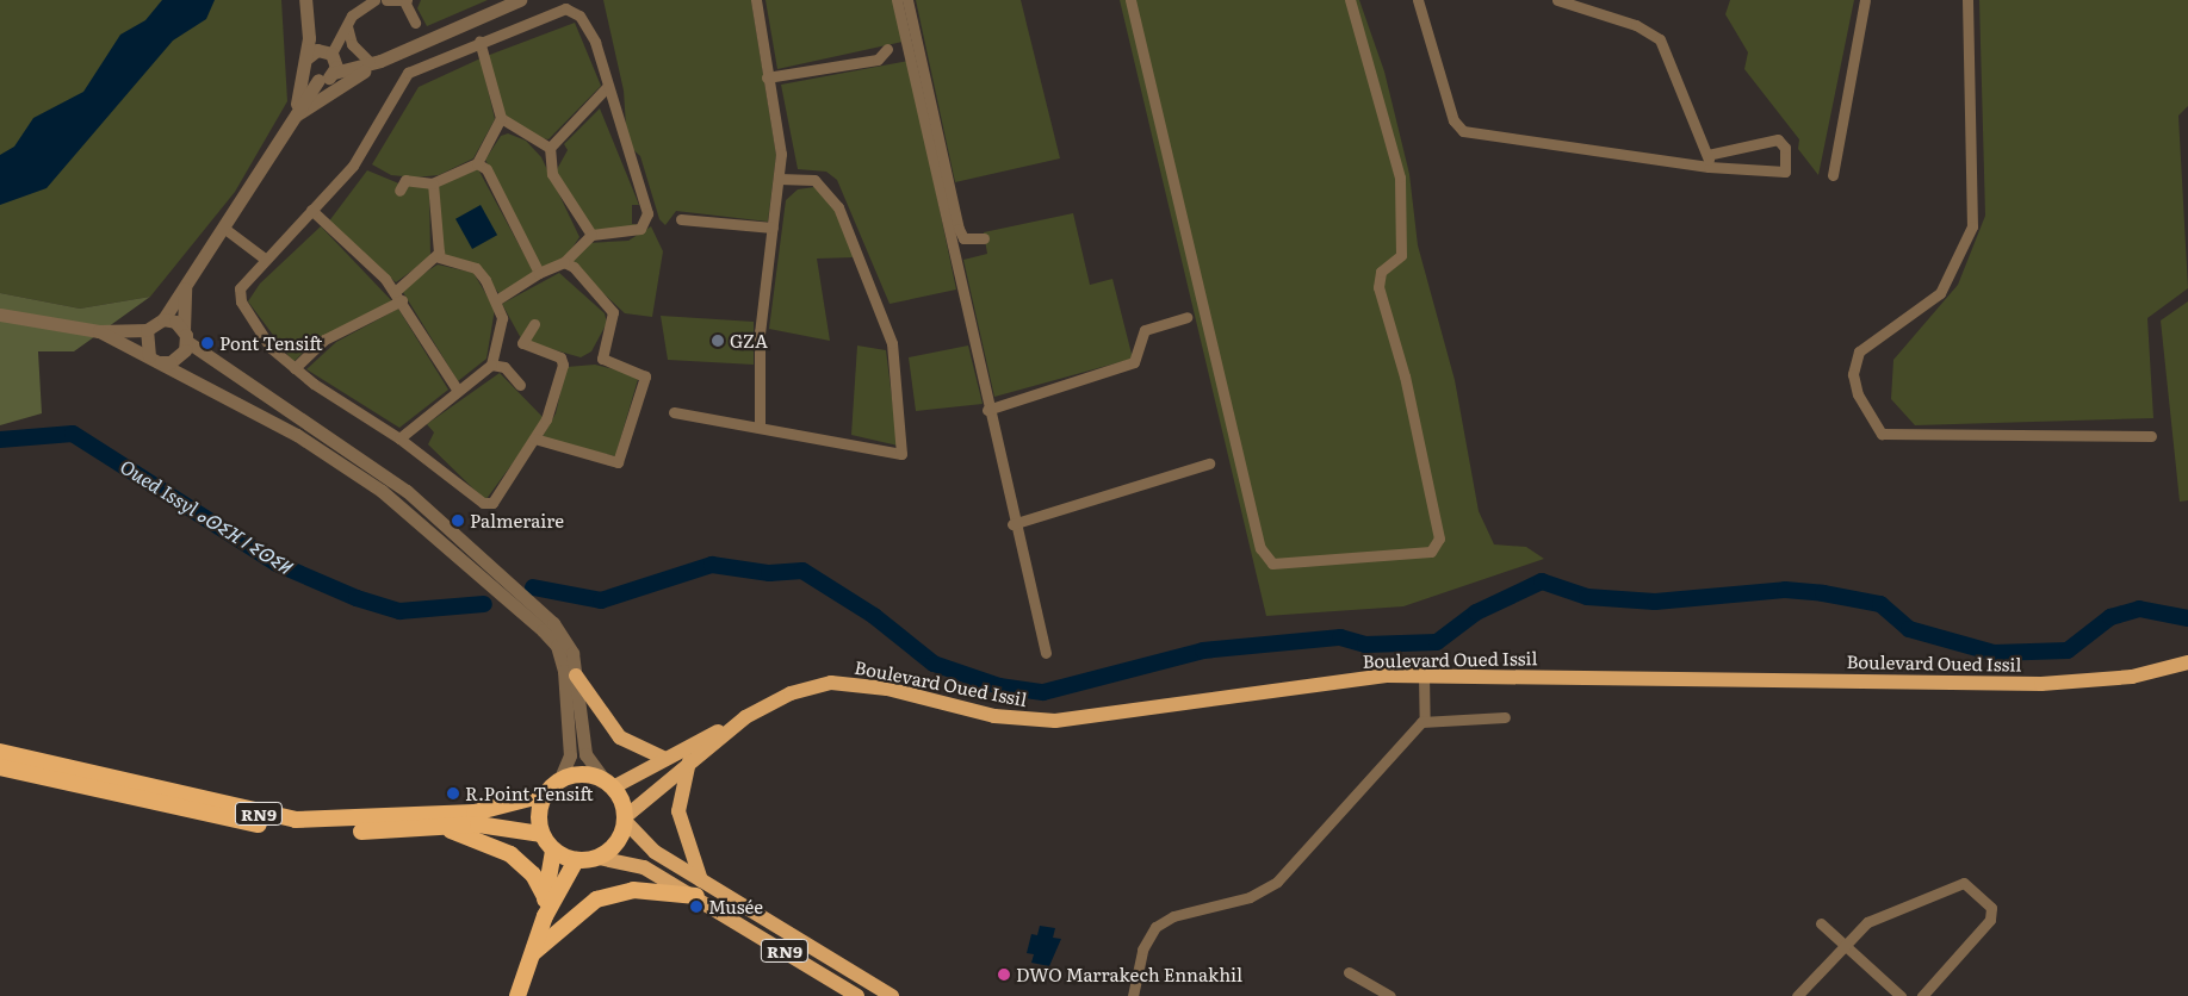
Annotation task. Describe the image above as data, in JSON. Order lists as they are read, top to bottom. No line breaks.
{"streets":{"highway":["RN9"],"main road":["Boulevard Oued Issil"]},"crossings":[["Boulevard Oued Issil","RN9"]],"water":["Oued Issyl ⴰⵙⵉⴼ ⵏ ⵉⵙⵉⵍ"],"places":["GZA","Pont Tensift","Palmeraire","R.Point Tensift","Musée","DWO Marrakech Ennakhil"]}
